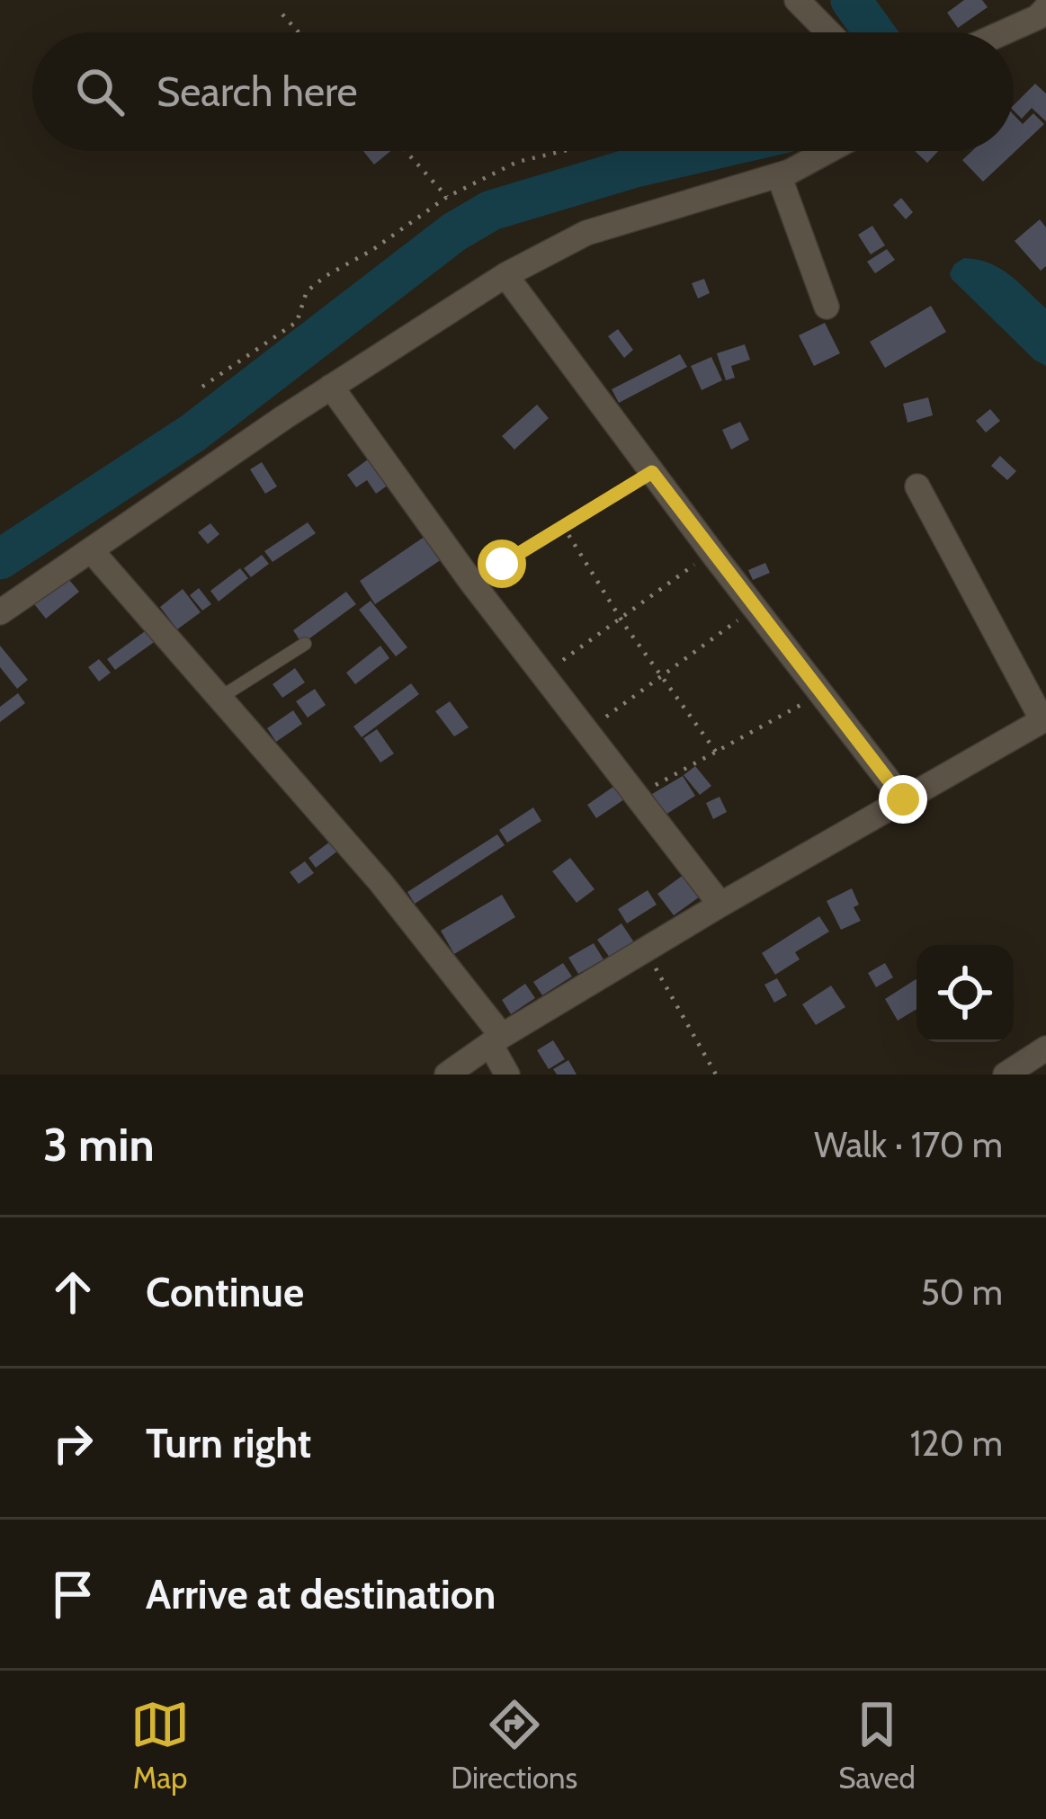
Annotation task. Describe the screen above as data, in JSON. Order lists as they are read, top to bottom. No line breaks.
{"page":{"search":"Search here","heading":["3 min","Walk · 170 m"],"list":[["Continue","50 m"],["Turn right","120 m"],"Arrive at destination"],"nav":["Map","Directions","Saved"]}}
